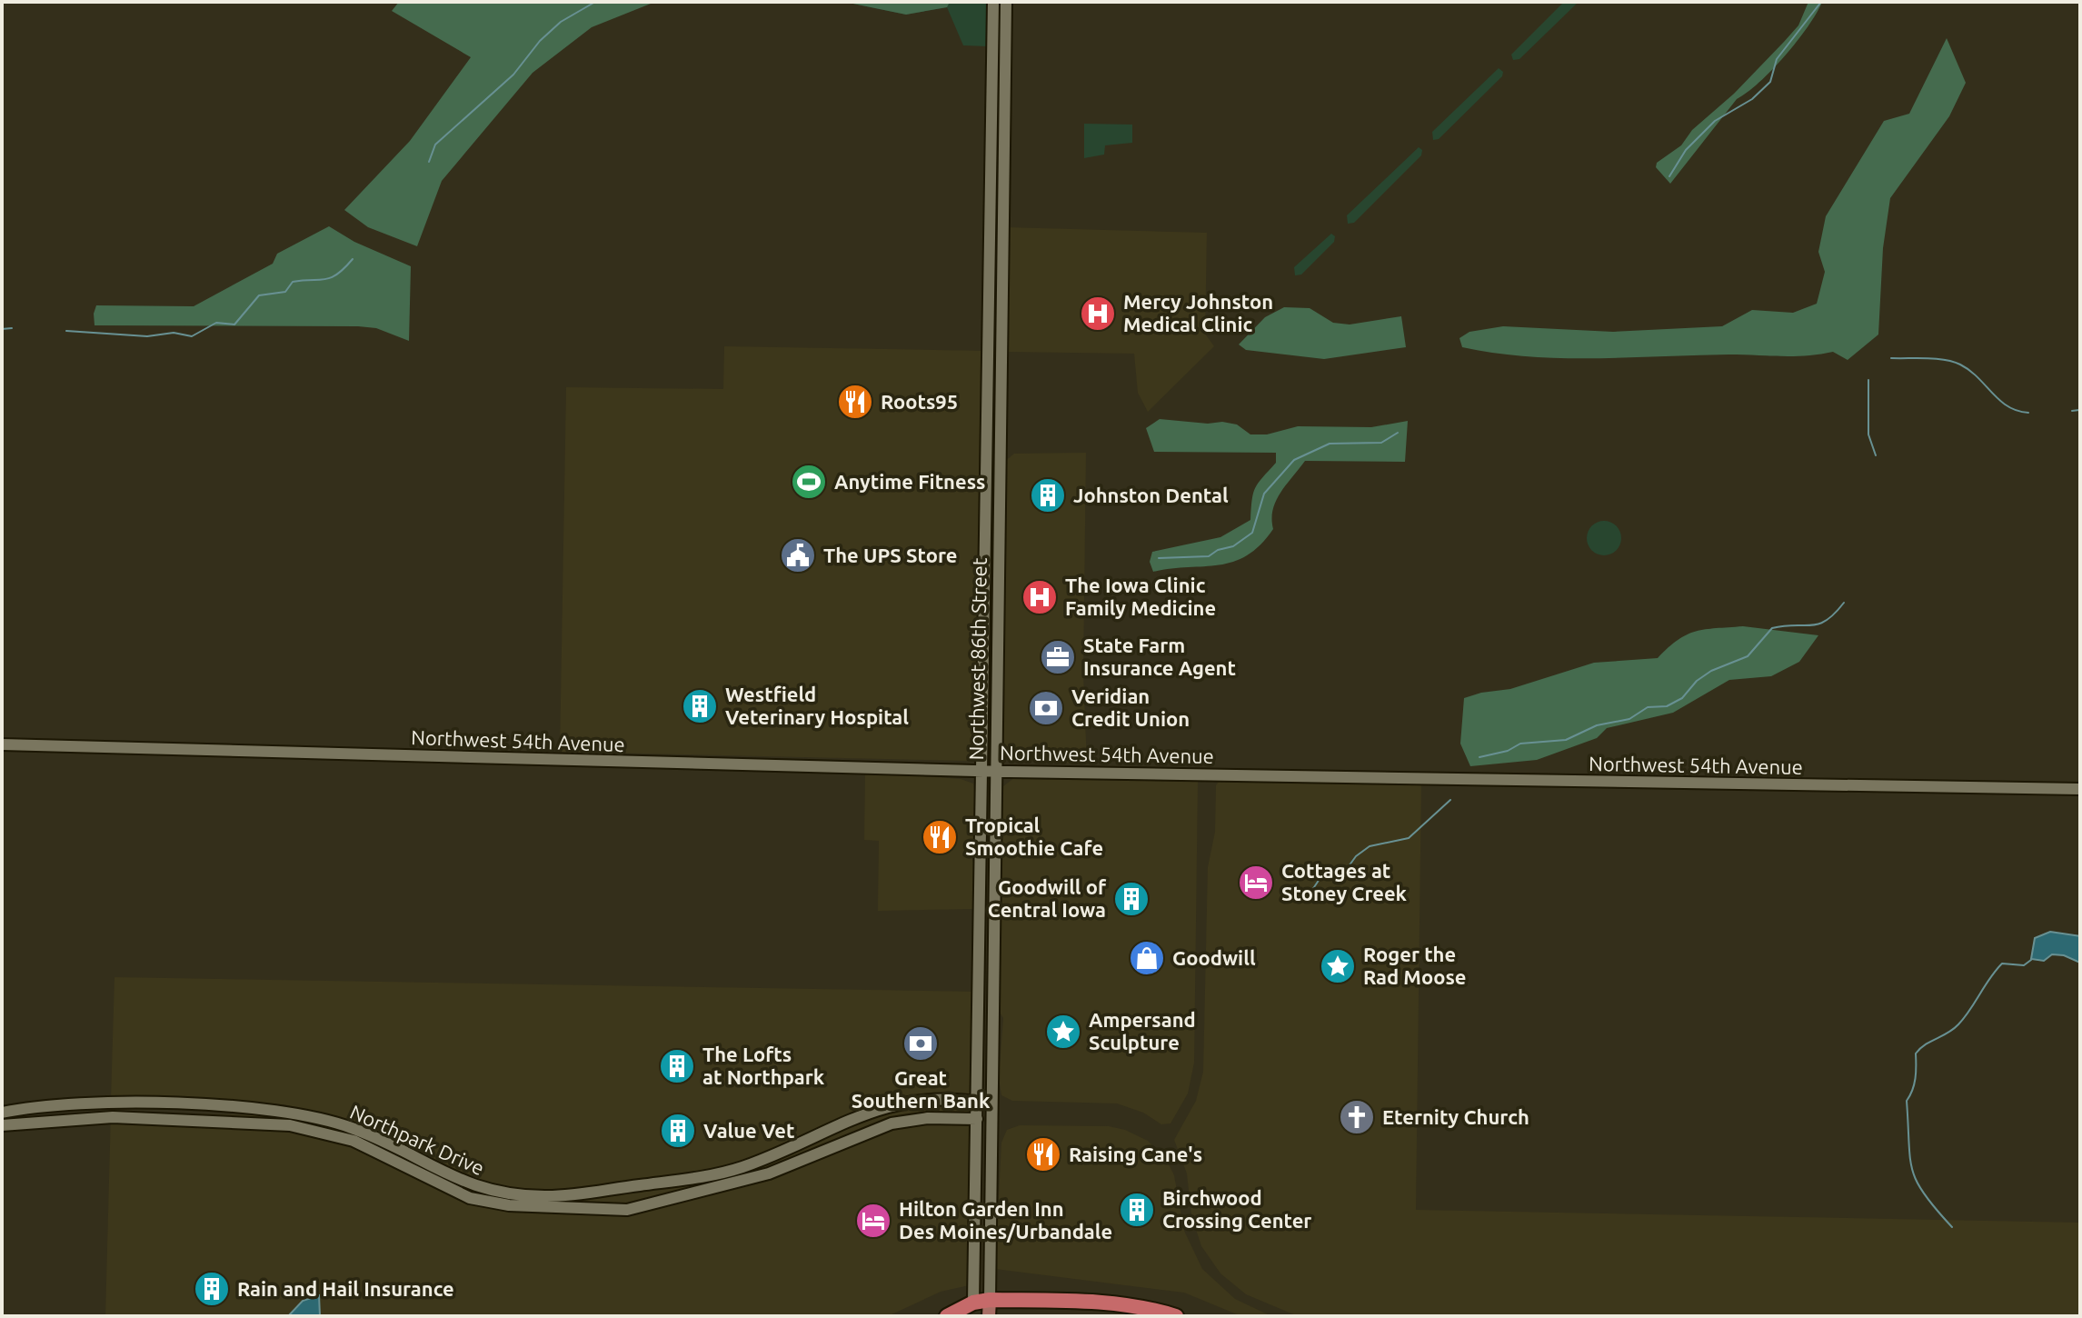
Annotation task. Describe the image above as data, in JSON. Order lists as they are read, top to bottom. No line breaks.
{"streets":{"main road":["Northwest 86th Street"],"street":["Northwest 54th Avenue","Northpark Drive"]},"crossings":[["Northwest 86th Street","Northwest 54th Avenue"],["Northwest 86th Street","Northpark Drive"]],"places":{"hospital":["Mercy Johnston Medical Clinic","The Iowa Clinic Family Medicine"],"restaurant":["Roots95","Tropical Smoothie Cafe","Raising Cane's"],"sports":["Anytime Fitness"],"building":["Johnston Dental","Westfield Veterinary Hospital","Goodwill of Central Iowa","The Lofts at Northpark","Value Vet","Birchwood Crossing Center","Rain and Hail Insurance"],"public building":["The UPS Store"],"office":["State Farm Insurance Agent"],"bank":["Veridian Credit Union","Great Southern Bank"],"hotel":["Cottages at Stoney Creek","Hilton Garden Inn Des Moines/Urbandale"],"shop":["Goodwill"],"place":["Roger the Rad Moose","Ampersand Sculpture"],"church":["Eternity Church"]}}
